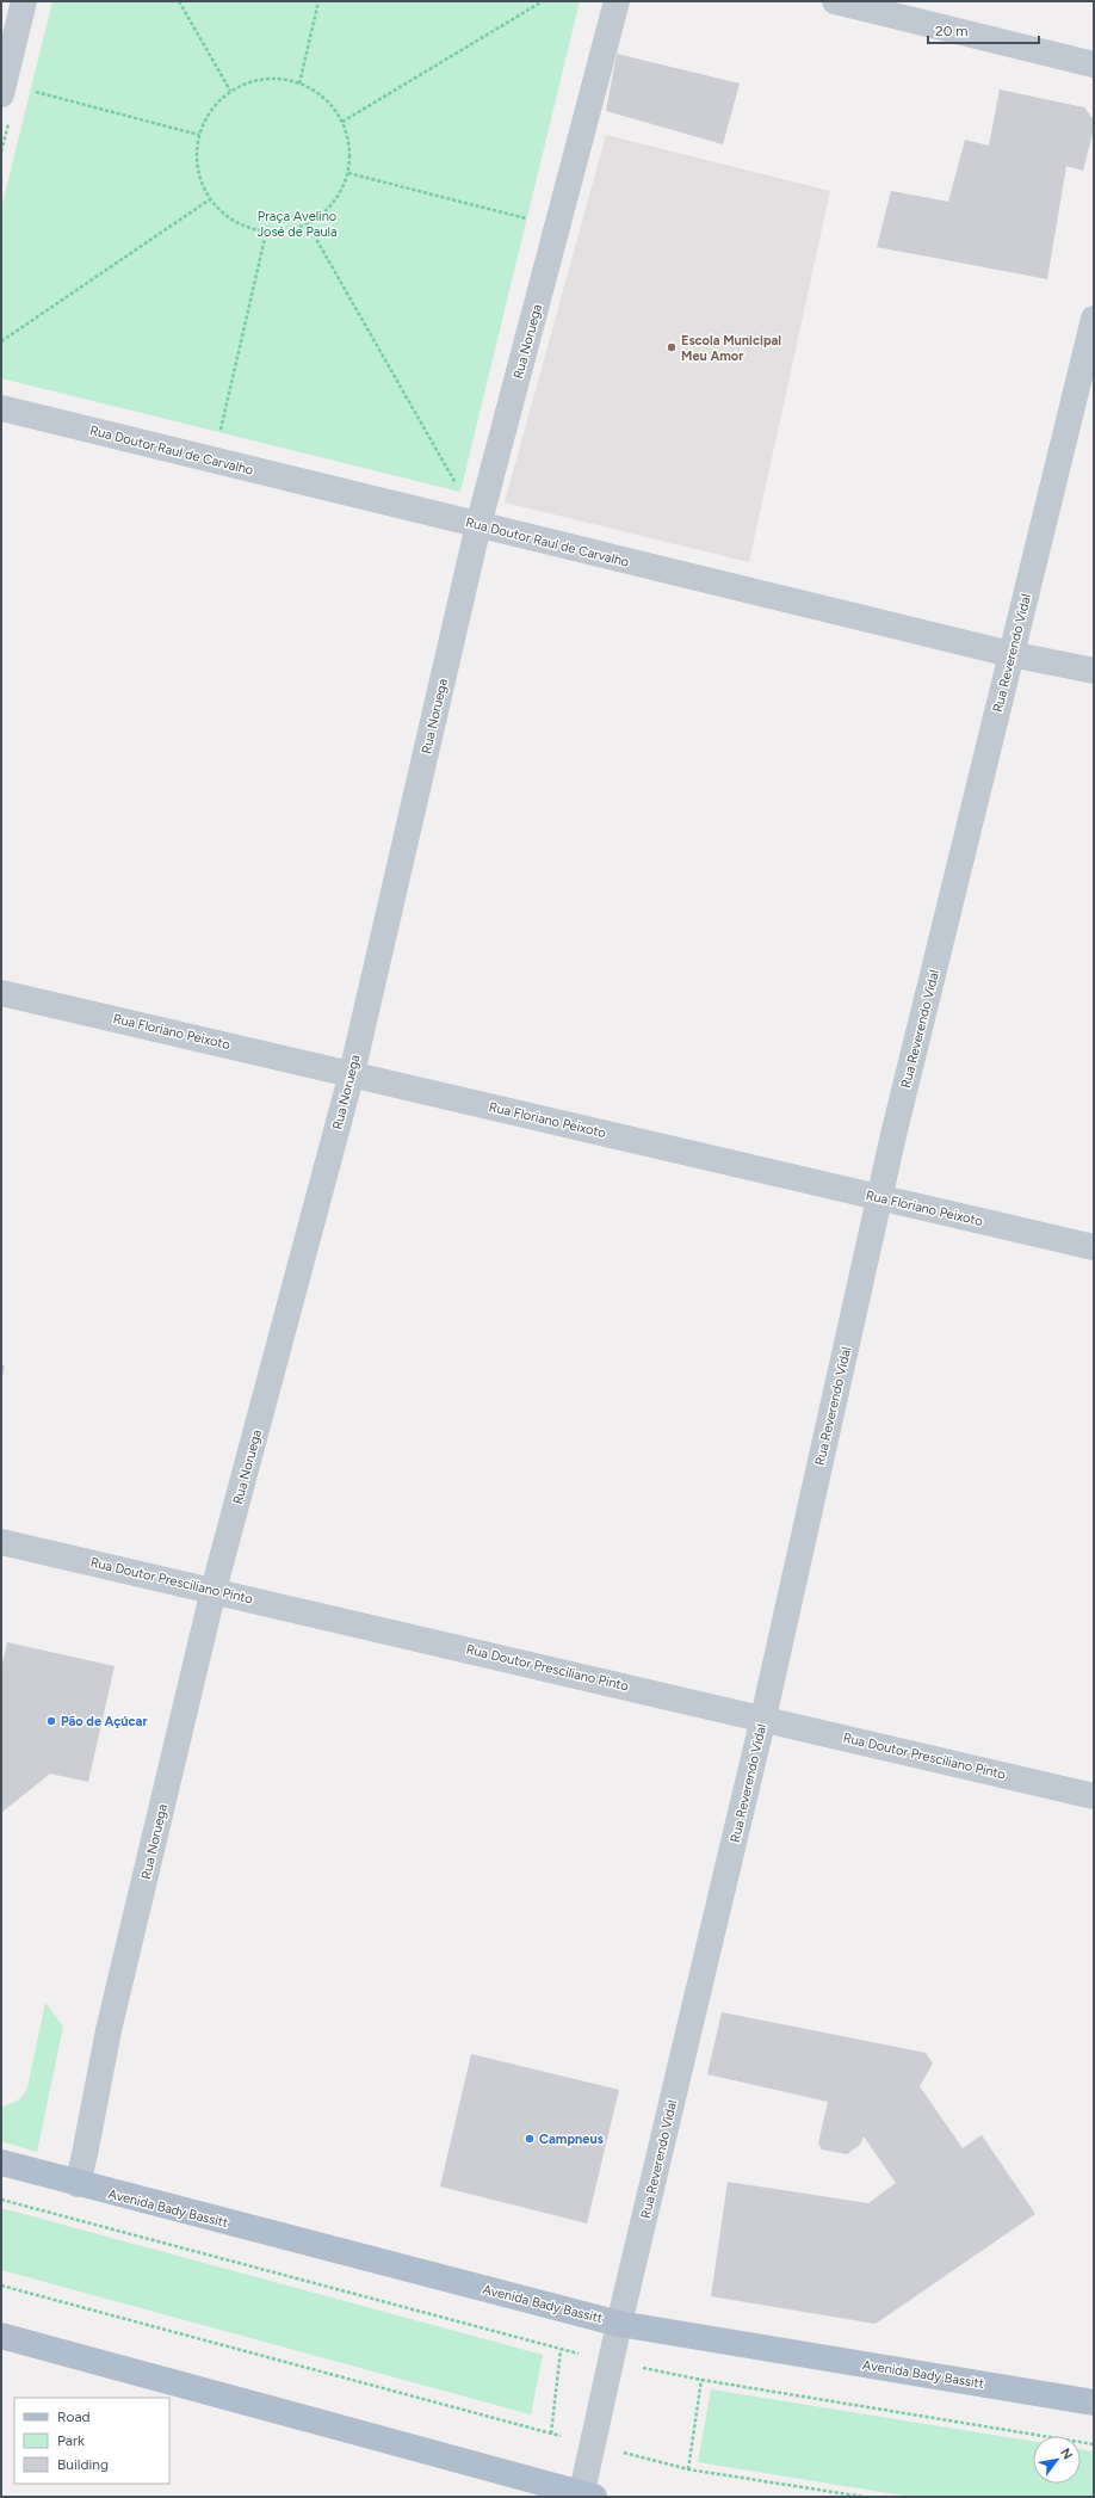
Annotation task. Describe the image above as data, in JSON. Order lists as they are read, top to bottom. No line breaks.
{"streets":{"main road":["Avenida Bady Bassitt"],"street":["Rua Noruega","Rua Doutor Raul de Carvalho","Rua Reverendo Vidal","Rua Floriano Peixoto","Rua Doutor Presciliano Pinto"]},"crossings":[["Rua Noruega","Rua Doutor Raul de Carvalho"],["Rua Noruega","Rua Floriano Peixoto"],["Rua Noruega","Rua Doutor Presciliano Pinto"],["Rua Noruega","Avenida Bady Bassitt"],["Rua Doutor Raul de Carvalho","Rua Reverendo Vidal"],["Rua Reverendo Vidal","Rua Floriano Peixoto"],["Rua Reverendo Vidal","Rua Doutor Presciliano Pinto"],["Rua Reverendo Vidal","Avenida Bady Bassitt"]],"parks":["Praça Avelino José de Paula"],"places":["Escola Municipal Meu Amor","Pão de Açúcar","Campneus"],"legend":["Road","Park","Building"],"scale_bar":"20 m","north":"top right"}
